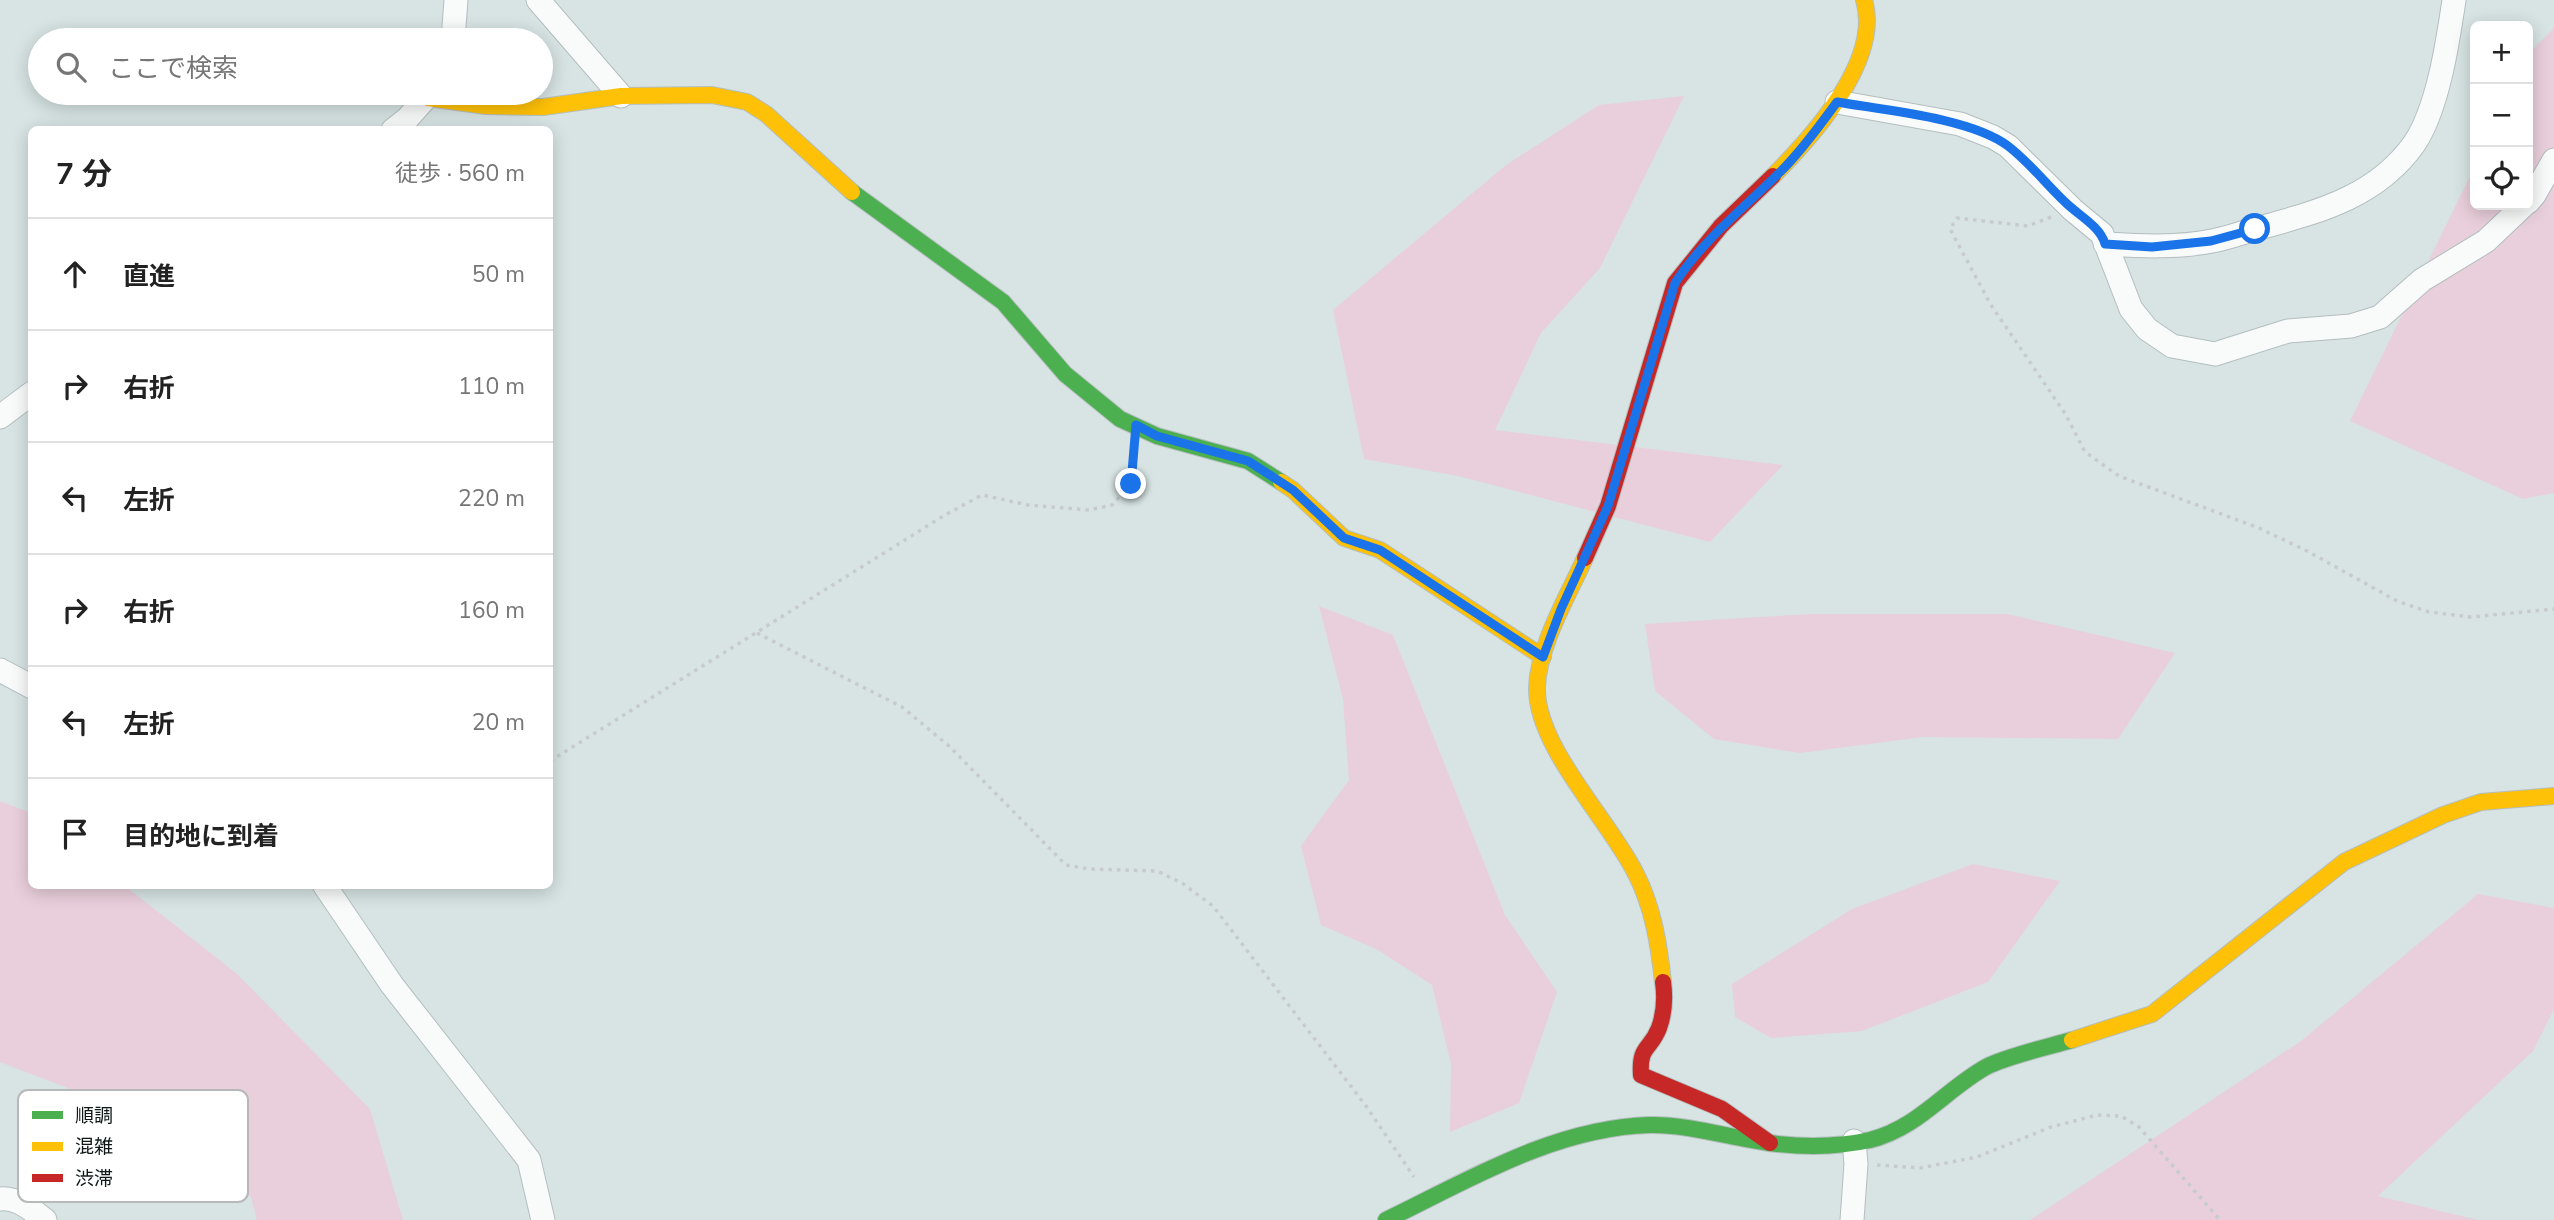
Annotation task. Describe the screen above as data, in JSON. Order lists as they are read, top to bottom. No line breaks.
{"legend":["順調","混雑","渋滞"],"page":{"map_buttons":["+","−"],"search":"ここで検索","heading":["7 分","徒歩 · 560 m"],"list":[["直進","50 m"],["右折","110 m"],["左折","220 m"],["右折","160 m"],["左折","20 m"],"目的地に到着"]}}
